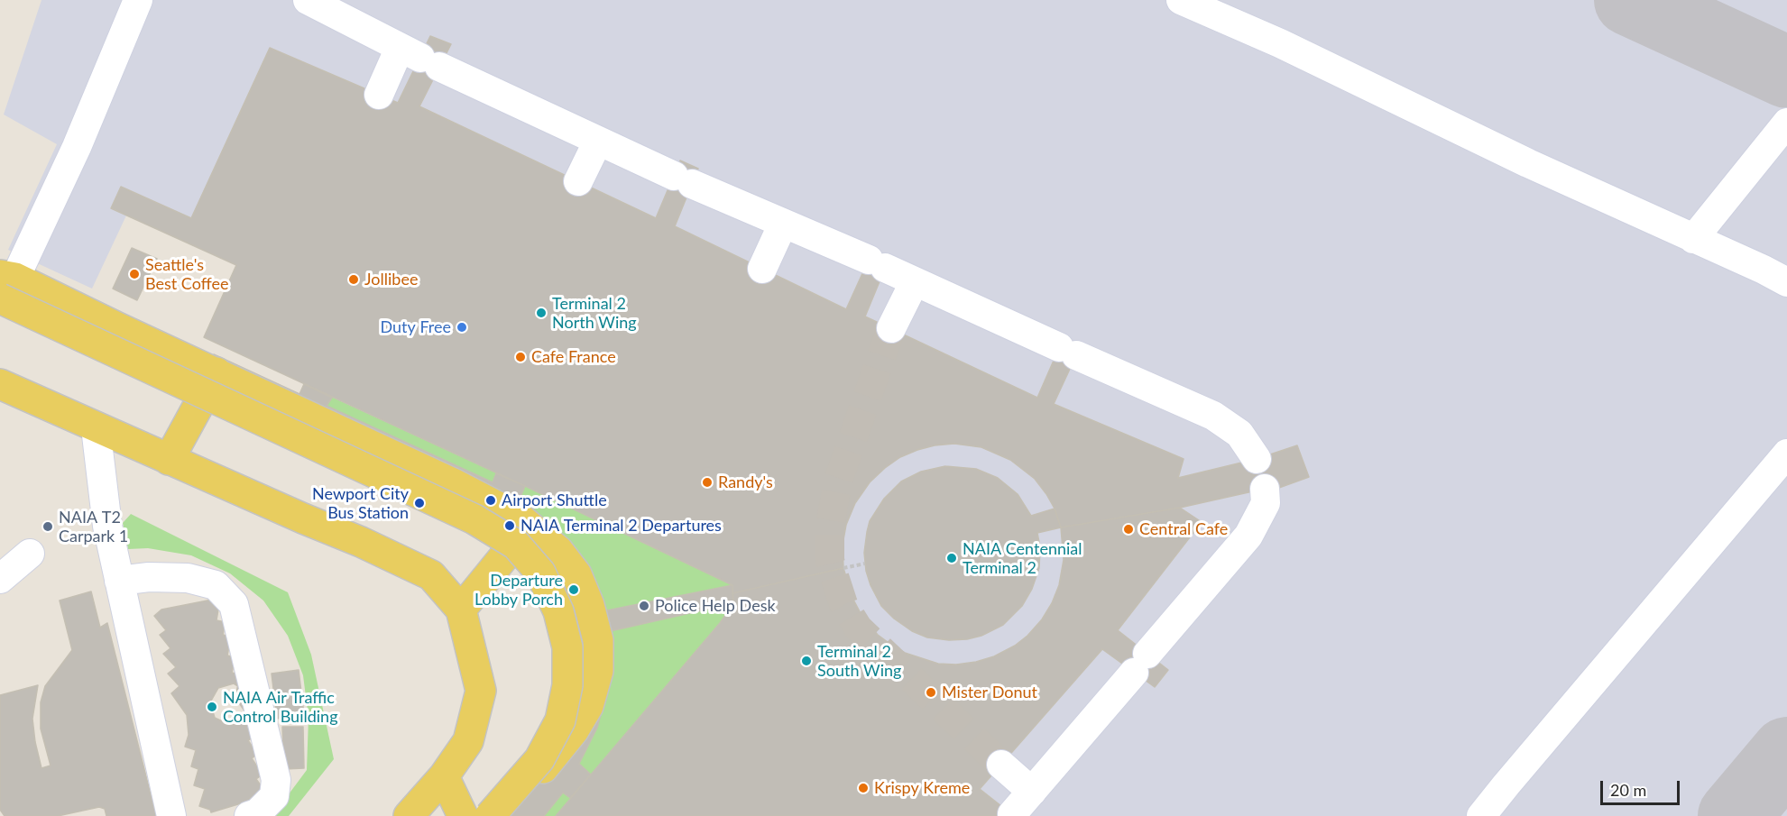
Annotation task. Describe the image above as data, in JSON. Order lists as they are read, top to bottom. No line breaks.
{"places":["Seattle's Best Coffee","Jollibee","Terminal 2 North Wing","Duty Free","Cafe France","Randy's","Airport Shuttle","Newport City Bus Station","NAIA Terminal 2 Departures","NAIA T2 Carpark 1","Central Cafe","NAIA Centennial Terminal 2","Departure Lobby Porch","Police Help Desk","Terminal 2 South Wing","Mister Donut","NAIA Air Traffic Control Building","Krispy Kreme"],"scale_bar":"20 m"}
